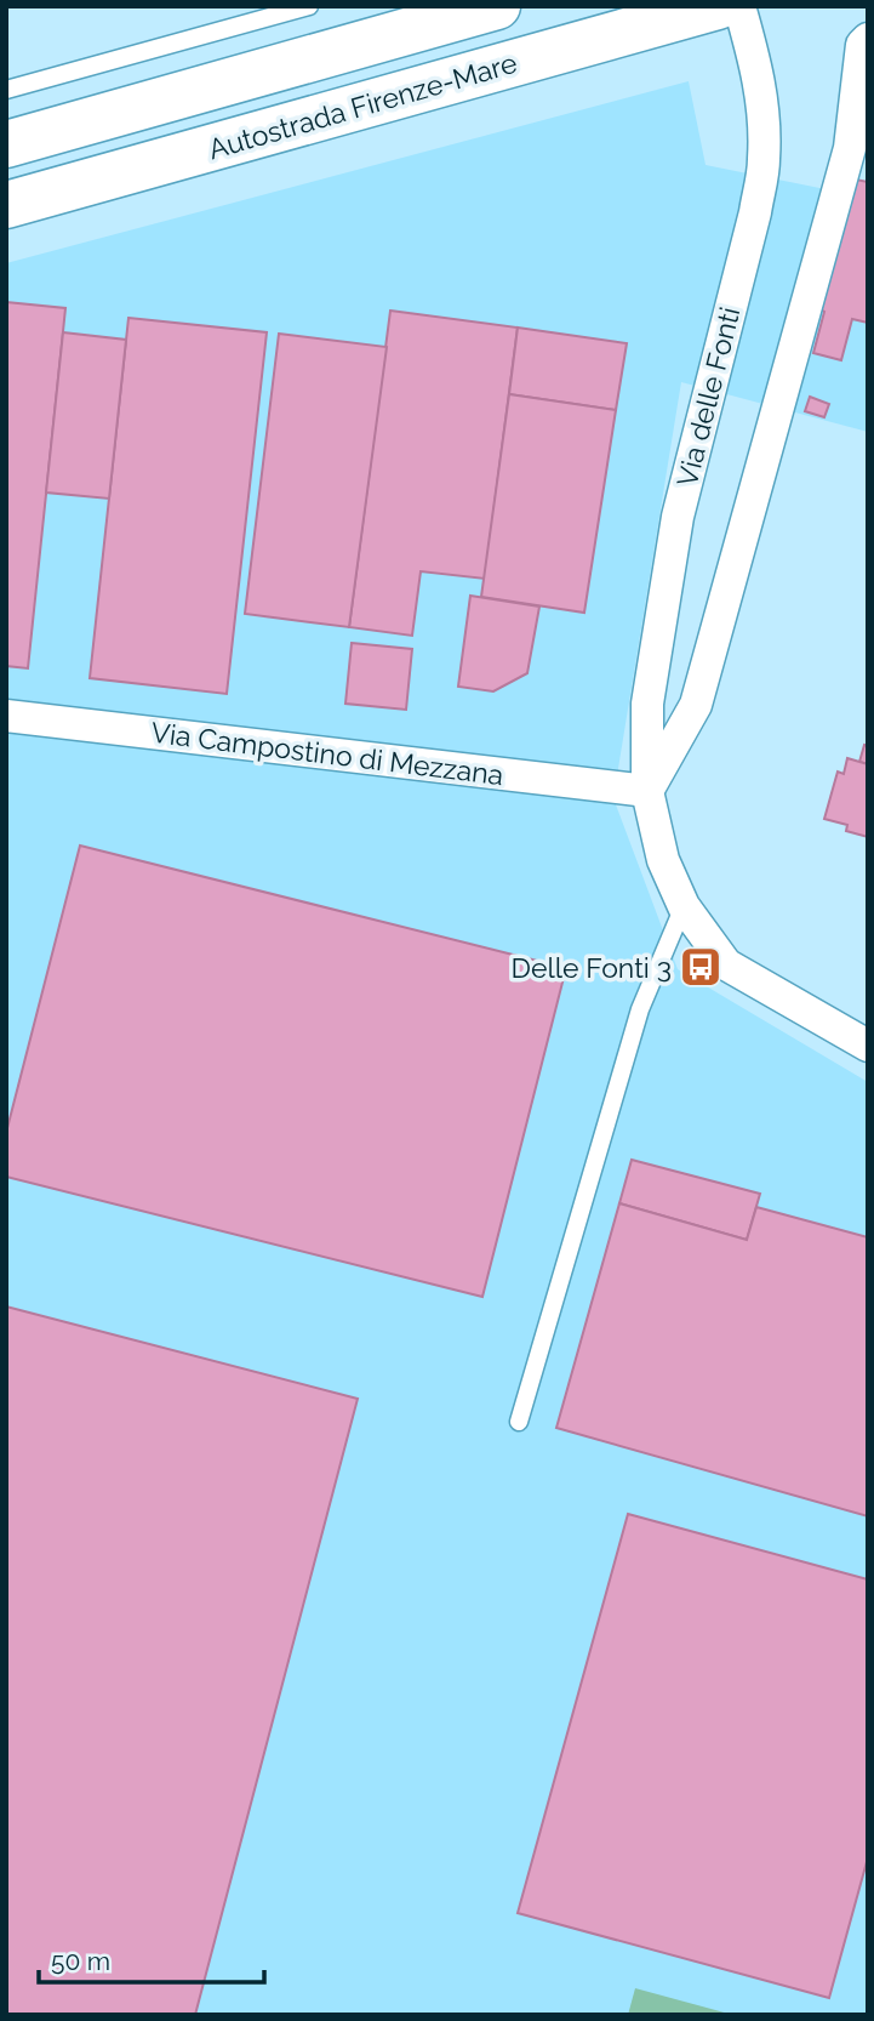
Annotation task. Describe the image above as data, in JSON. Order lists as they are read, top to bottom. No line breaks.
{"streets":{"highway":["Autostrada Firenze-Mare"],"street":["Via delle Fonti","Via Campostino di Mezzana"]},"crossings":[["Via delle Fonti","Via Campostino di Mezzana"]],"places":{"bus stop":["Delle Fonti 3"]},"scale_bar":"50 m"}
